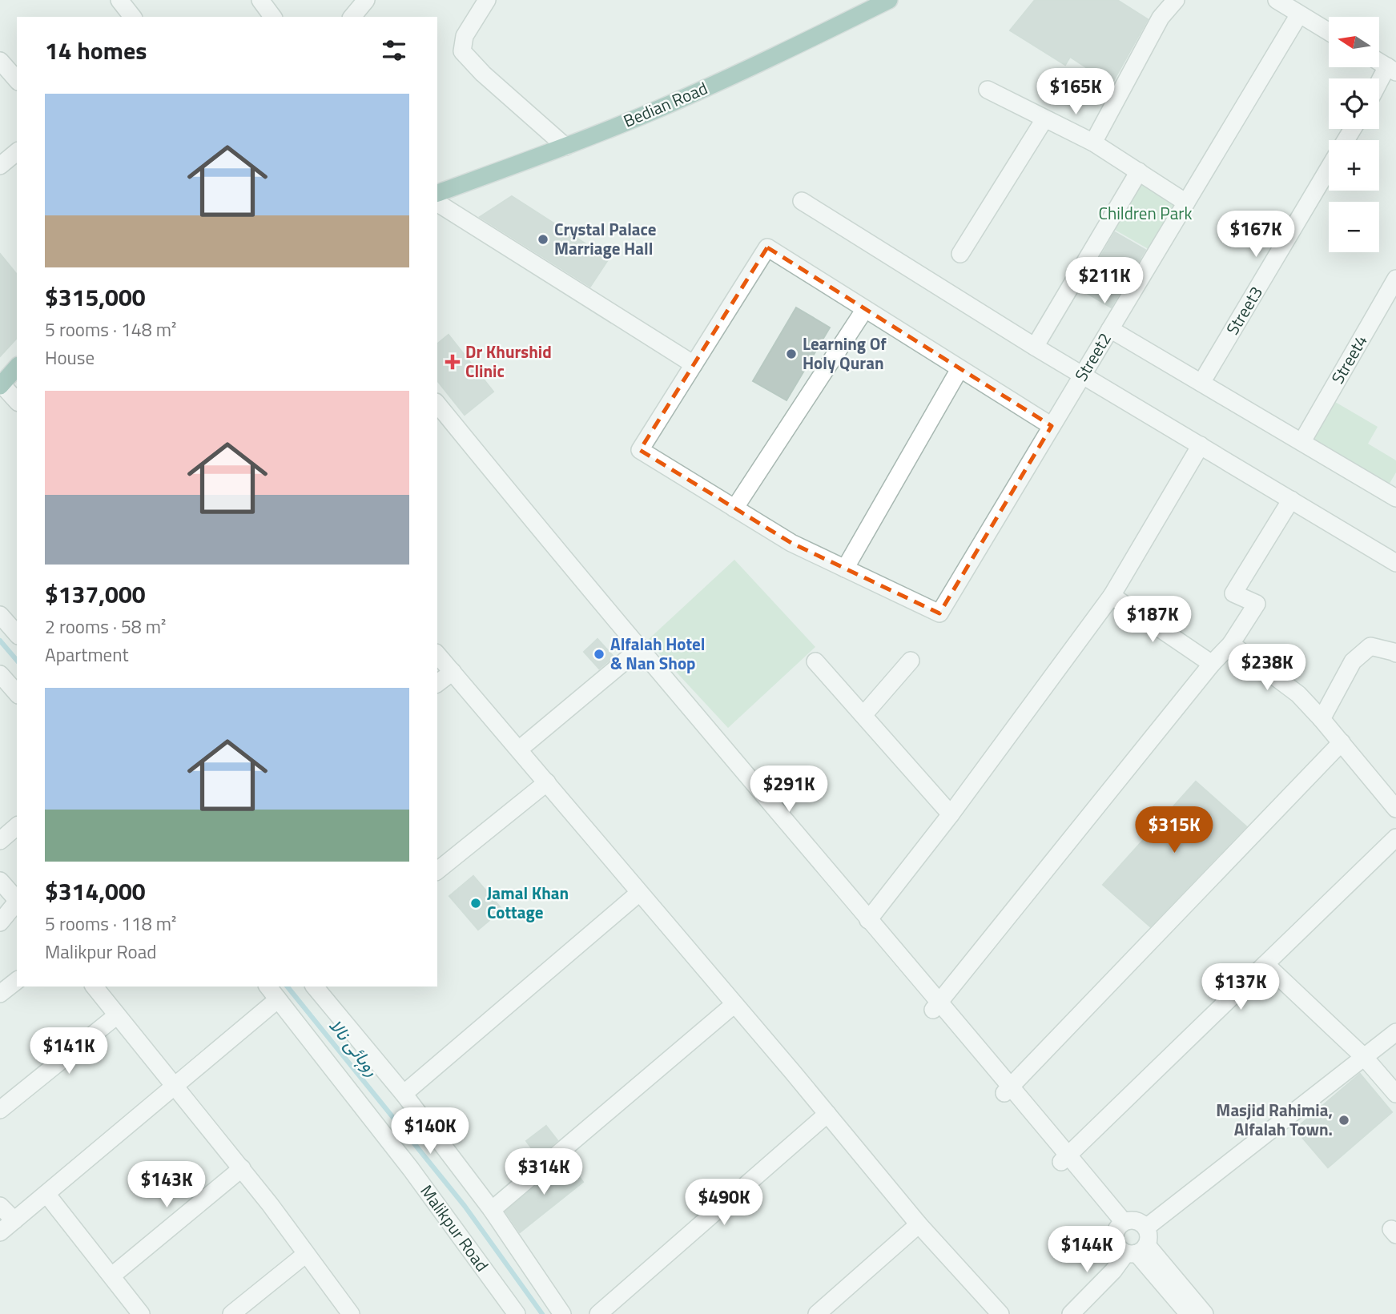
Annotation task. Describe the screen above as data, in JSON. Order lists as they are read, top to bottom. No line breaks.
{"streets":{"main road":["Bedian Road"],"street":["Street3","Street2","Street4","Malikpur Road"]},"water":["روہائی نالا"],"parks":["Children Park"],"places":{"other":["Crystal Palace Marriage Hall","Learning Of Holy Quran","Alfalah Hotel & Nan Shop","Jamal Khan Cottage","Masjid Rahimia, Alfalah Town."],"health":["Dr Khurshid Clinic"]},"north":"left","page":{"map_buttons":["+","−"],"heading":"14 homes","price":["$165K","$167K","$211K","$187K","$238K","$291K","$315K","$137K","$141K","$140K","$314K","$143K","$490K","$144K"],"list":[{"name":"$315,000","note":"5 rooms · 148 m² · House"},{"name":"$137,000","note":"2 rooms · 58 m² · Apartment"},{"name":"$314,000","note":"5 rooms · 118 m² · Malikpur Road"}]}}
